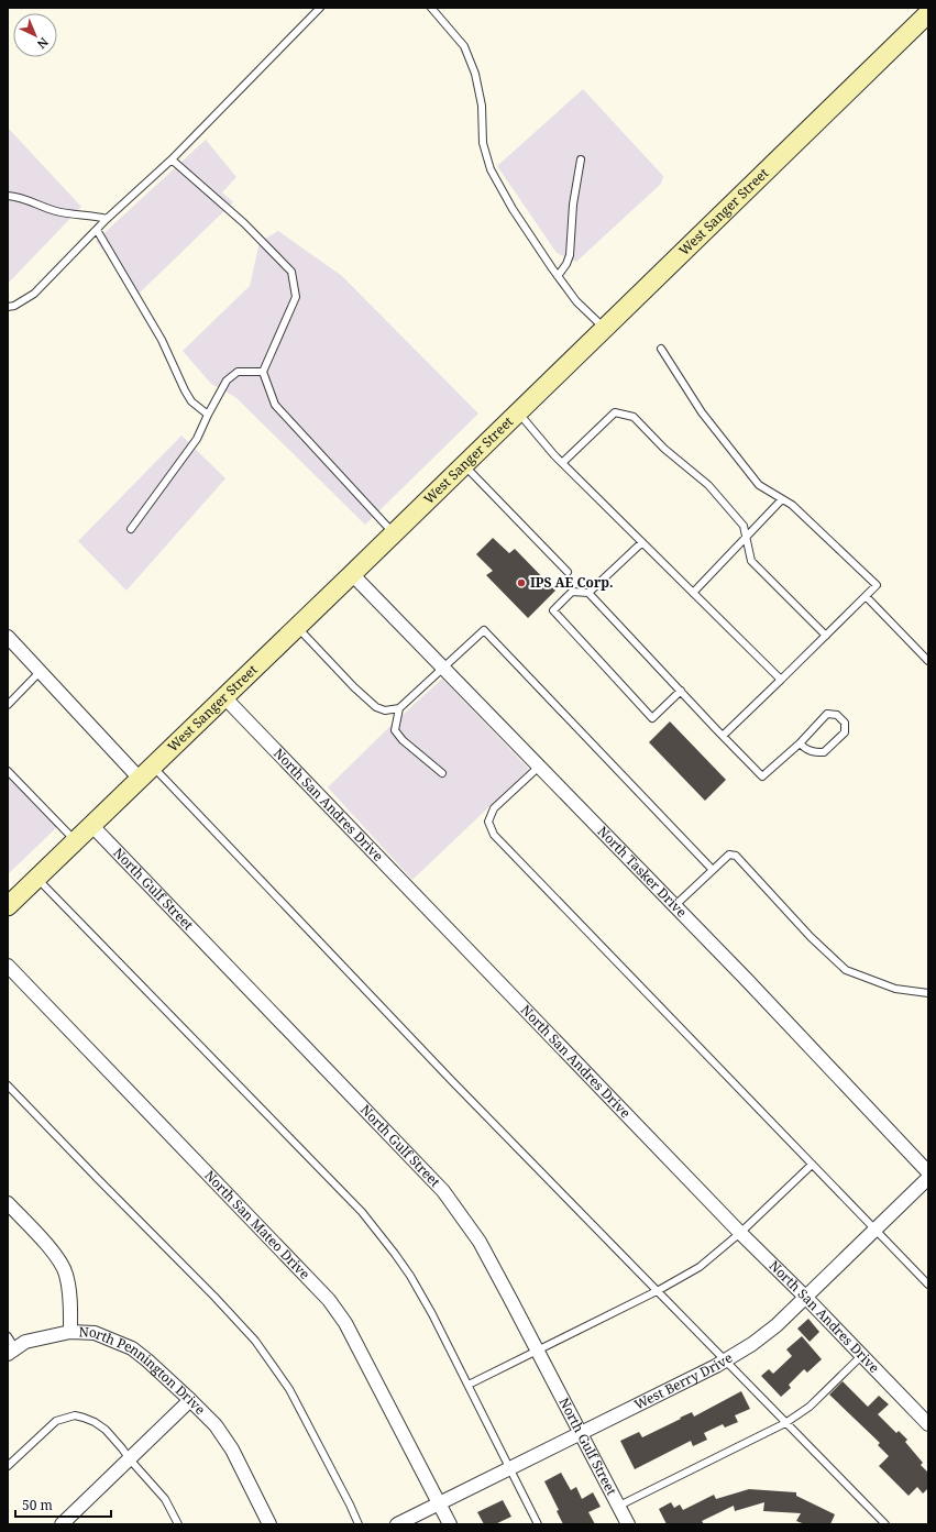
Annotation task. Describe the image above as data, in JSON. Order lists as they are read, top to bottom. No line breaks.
{"streets":{"main road":["West Sanger Street"],"street":["North San Andres Drive","North Tasker Drive","North Gulf Street","North San Mateo Drive","North Pennington Drive","West Berry Drive"]},"crossings":[["West Sanger Street","North San Andres Drive"],["West Sanger Street","North Tasker Drive"],["West Sanger Street","North Gulf Street"],["North San Andres Drive","West Berry Drive"],["North Gulf Street","West Berry Drive"],["North San Mateo Drive","West Berry Drive"]],"places":["IPS AE Corp."],"scale_bar":"50 m","north":"bottom right"}
